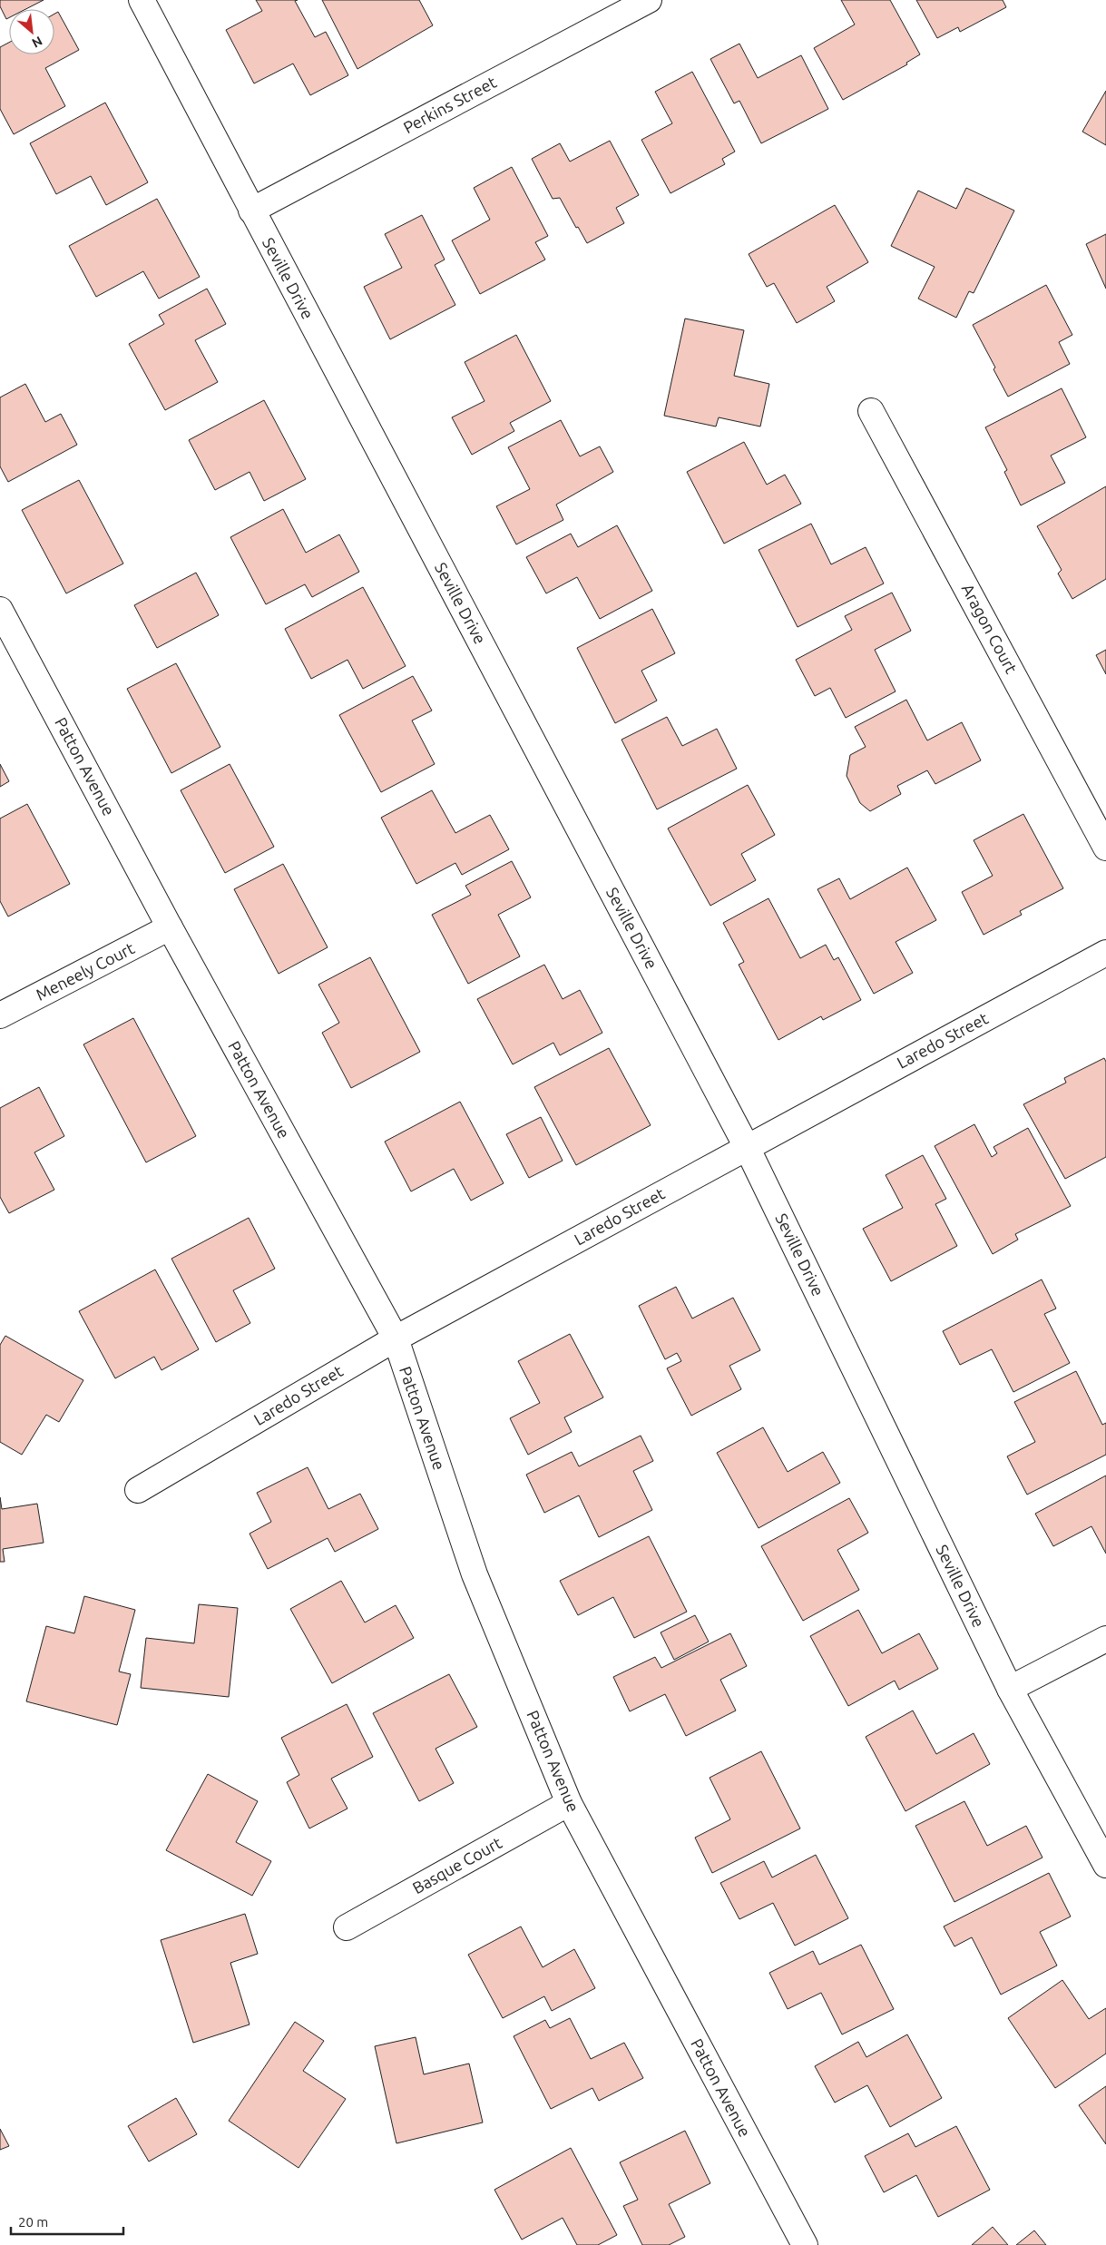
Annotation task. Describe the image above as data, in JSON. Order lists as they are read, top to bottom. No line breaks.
{"streets":{"street":["Perkins Street","Seville Drive","Aragon Court","Patton Avenue","Meneely Court","Laredo Street","Basque Court"]},"crossings":[["Perkins Street","Seville Drive"],["Seville Drive","Laredo Street"],["Patton Avenue","Meneely Court"],["Patton Avenue","Laredo Street"],["Patton Avenue","Basque Court"]],"scale_bar":"20 m","north":"bottom right"}
